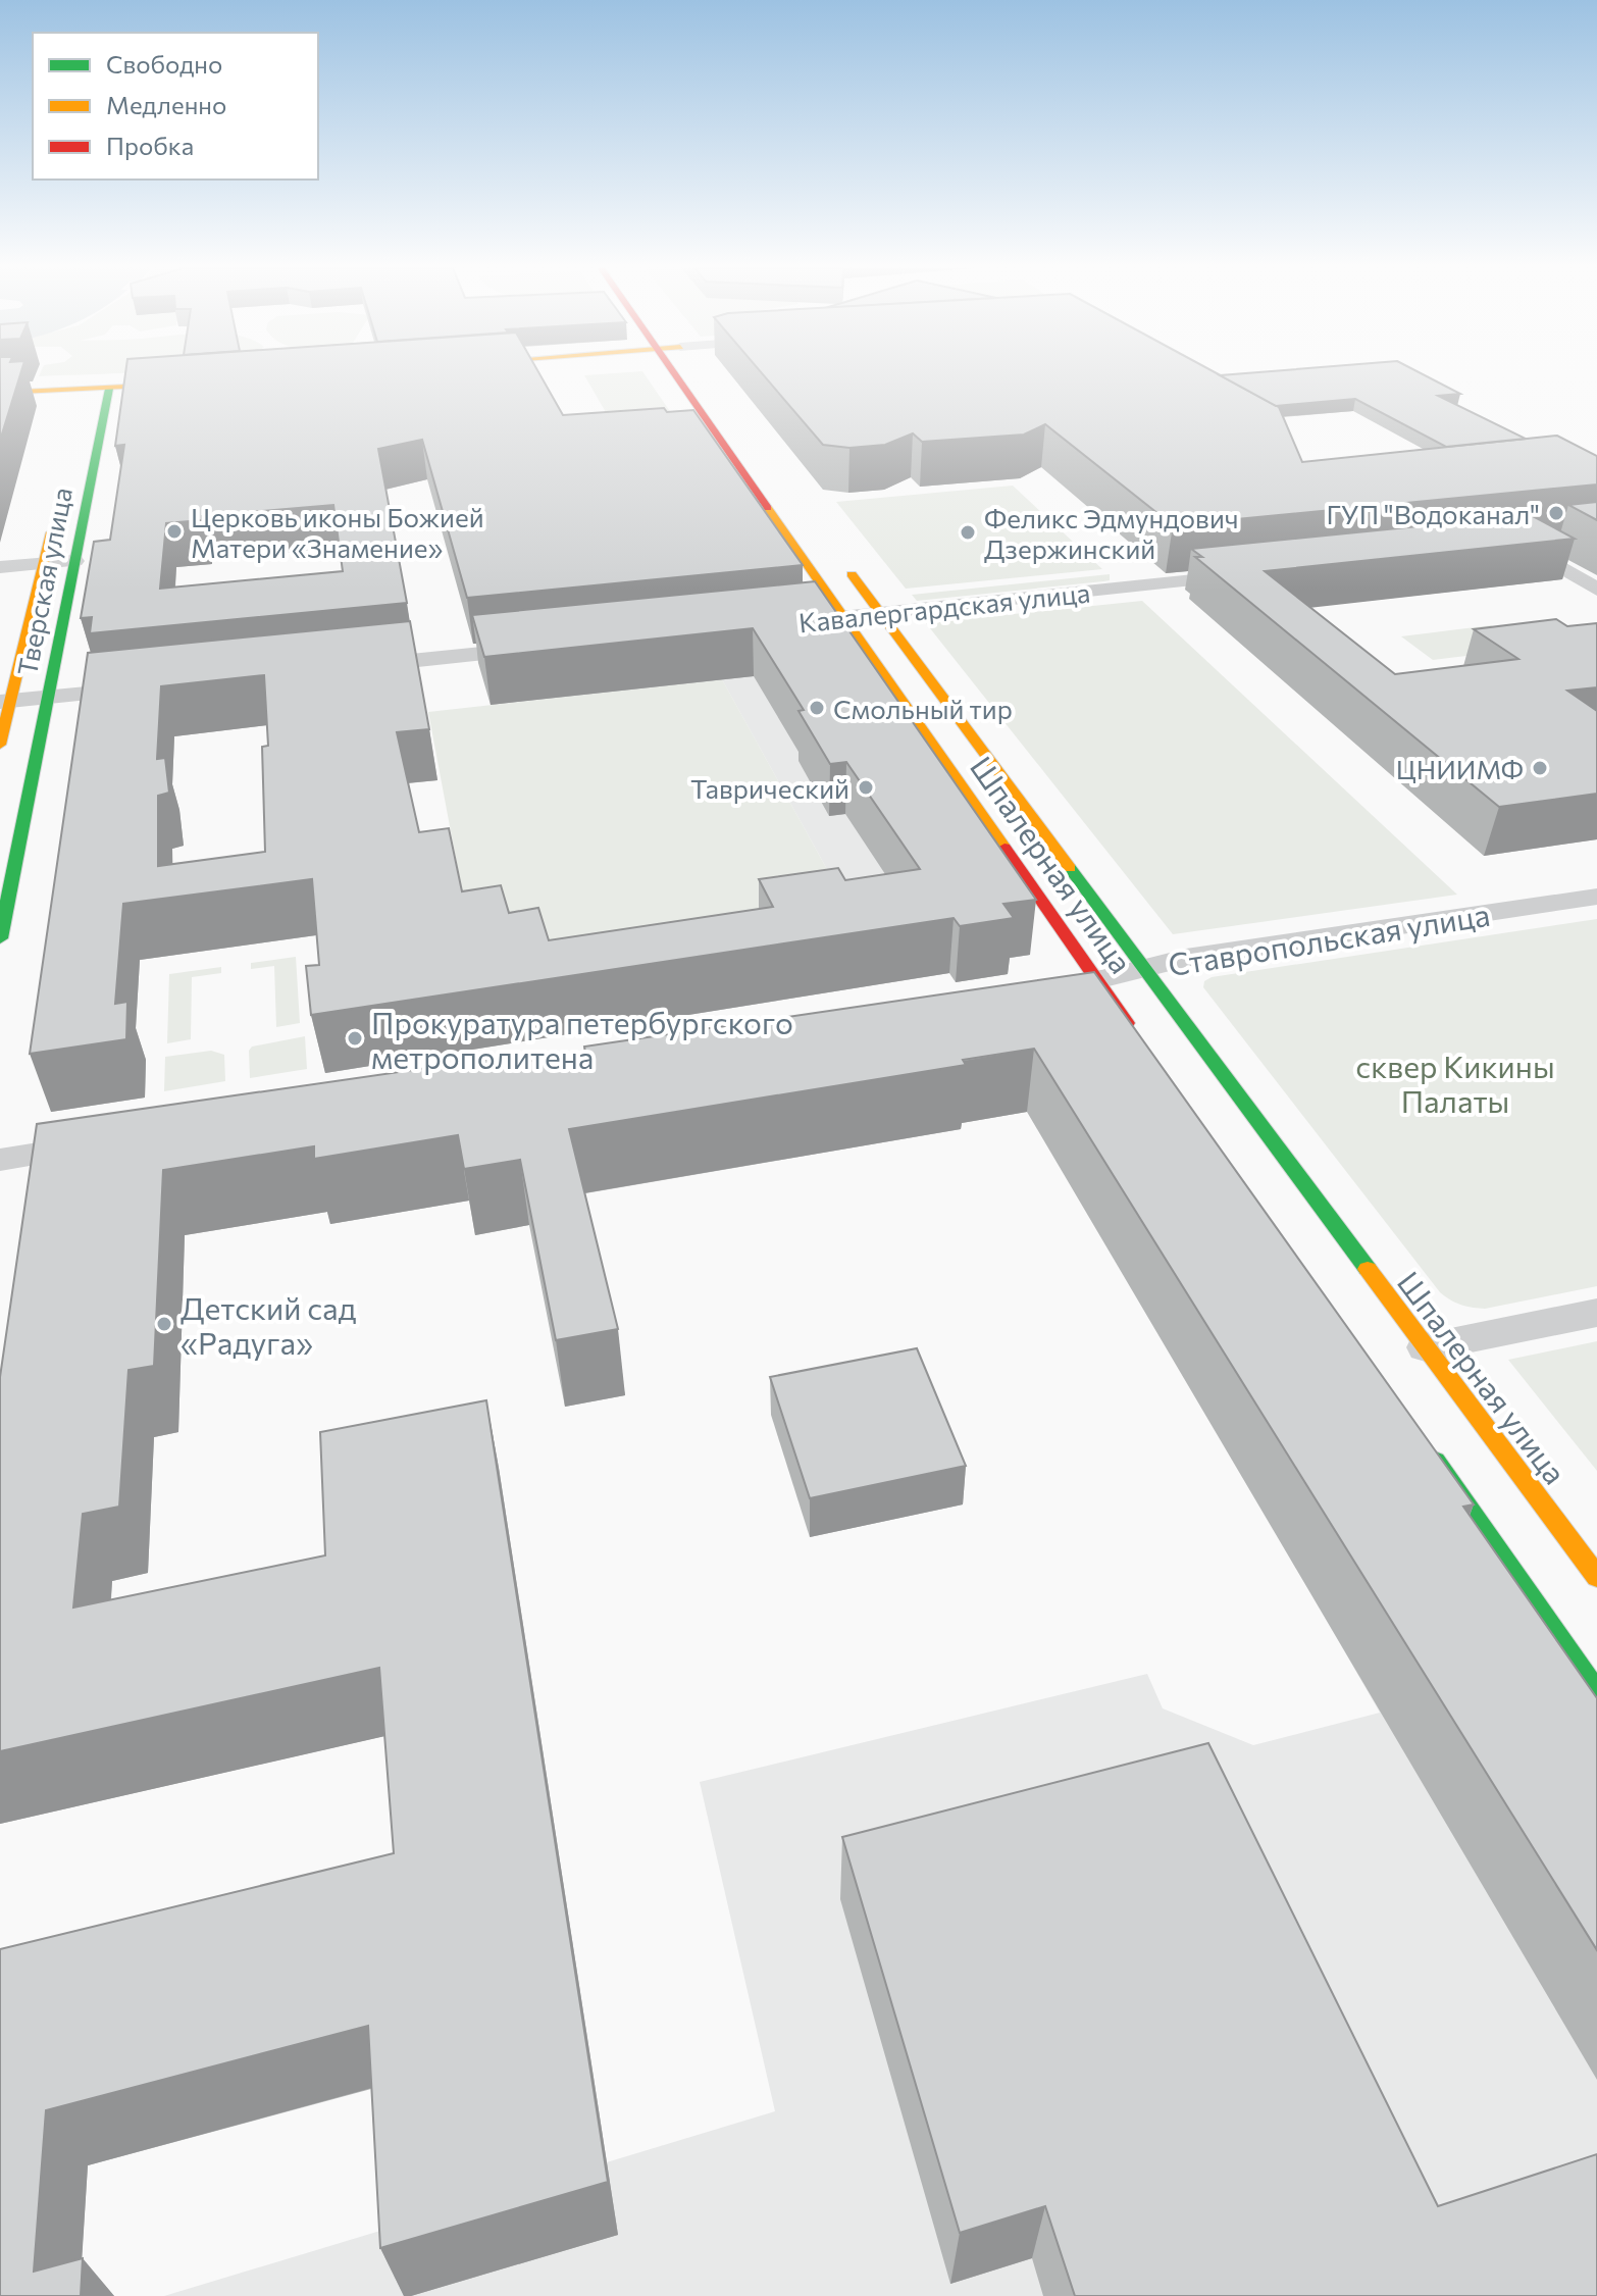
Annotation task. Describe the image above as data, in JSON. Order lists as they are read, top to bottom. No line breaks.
{"streets":{"street":["Тверская улица","Кавалергардская улица","Шпалерная улица","Ставропольская улица"]},"crossings":[["Кавалергардская улица","Шпалерная улица"],["Шпалерная улица","Ставропольская улица"]],"parks":["сквер Кикины Палаты"],"places":["ГУП \"Водоканал\"","Церковь иконы Божией Матери «Знамение»","Феликс Эдмундович Дзержинский","Смольный тир","ЦНИИМФ","Таврический","Прокуратура петербургского метрополитена","Детский сад «Радуга»"],"legend":["Свободно","Медленно","Пробка"]}
